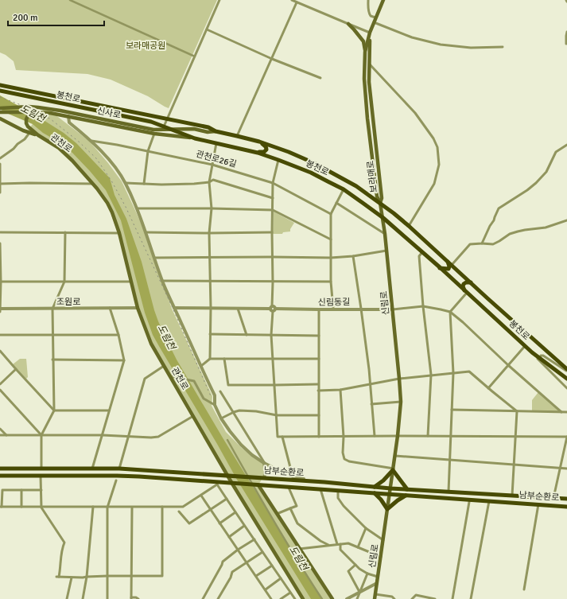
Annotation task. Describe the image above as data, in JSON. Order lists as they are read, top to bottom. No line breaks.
{"streets":{"main road":["봉천로","신사로","관천로","보라매로","신림로","남부순환로"],"street":["관천로26길","조원로","신림동길"]},"crossings":[["봉천로","신사로"],["봉천로","보라매로"],["봉천로","신림로"],["신사로","관천로"],["관천로","조원로"],["관천로","남부순환로"],["보라매로","신림로"],["신림동길","신림로"],["신림로","남부순환로"]],"water":["도림천"],"parks":["보라매공원"],"scale_bar":"200 m"}
